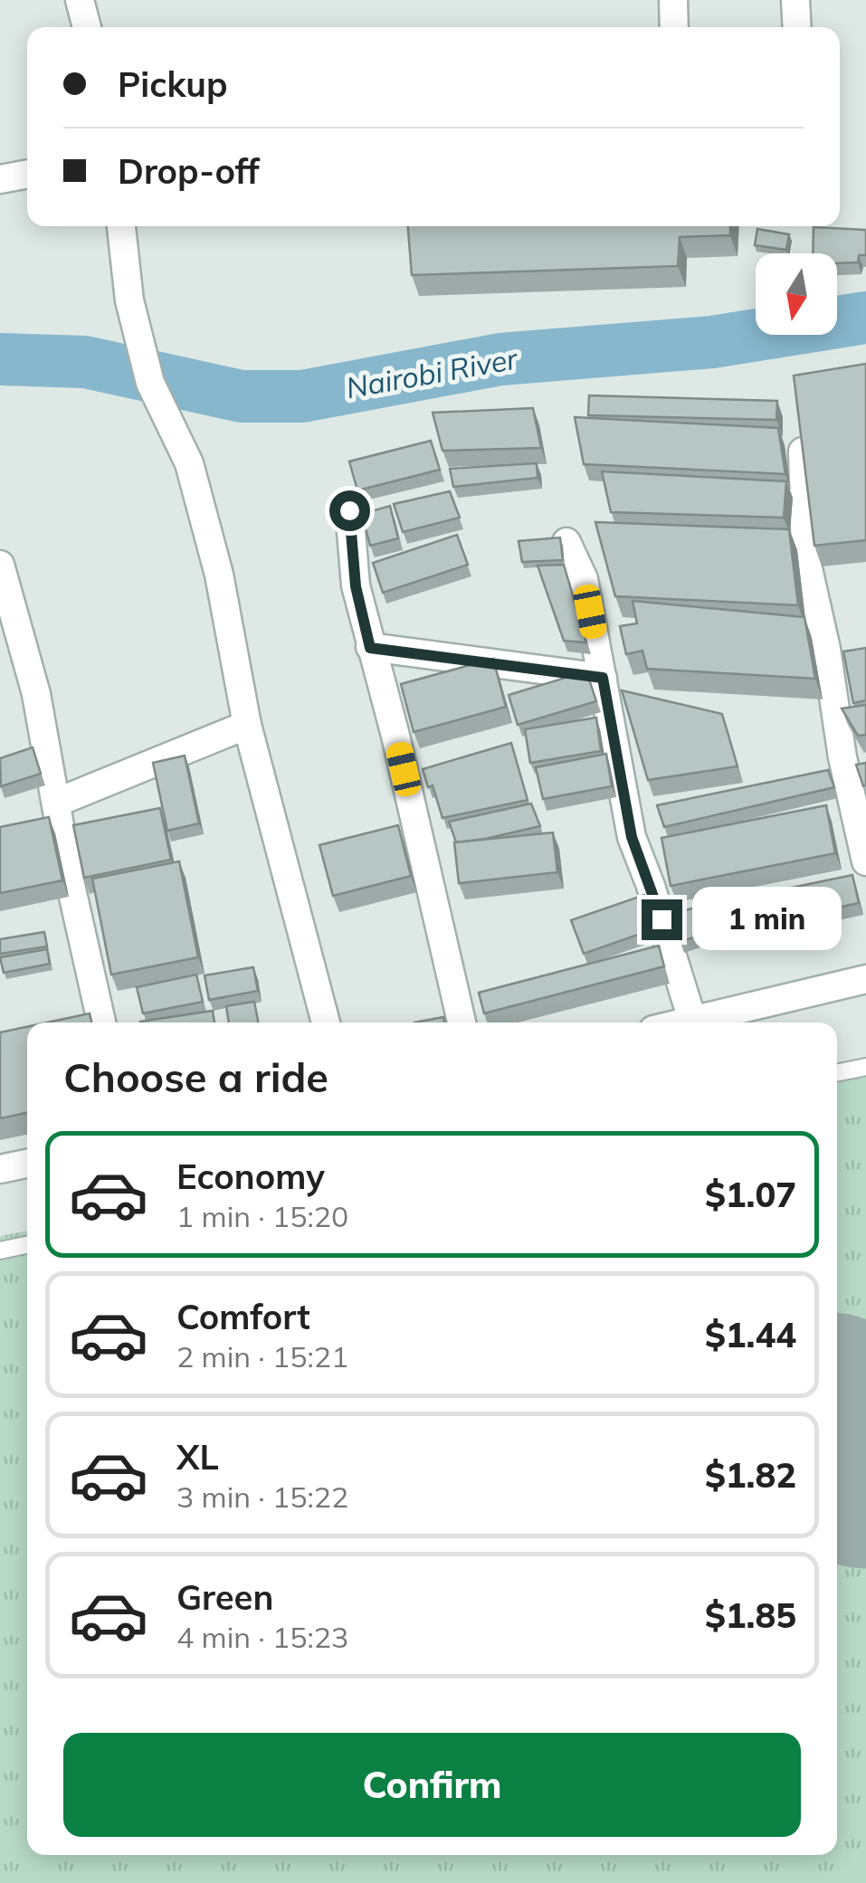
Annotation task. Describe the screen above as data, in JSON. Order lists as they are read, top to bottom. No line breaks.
{"water":["Nairobi River"],"north":"bottom","page":{"banner":["Pickup","Drop-off"],"bubble":"1 min","heading":"Choose a ride","list":[{"name":"Economy","note":"1 min · 15:20","value":"$1.07"},{"name":"Comfort","note":"2 min · 15:21","value":"$1.44"},{"name":"XL","note":"3 min · 15:22","value":"$1.82"},{"name":"Green","note":"4 min · 15:23","value":"$1.85"}],"buttons":"Confirm"}}
